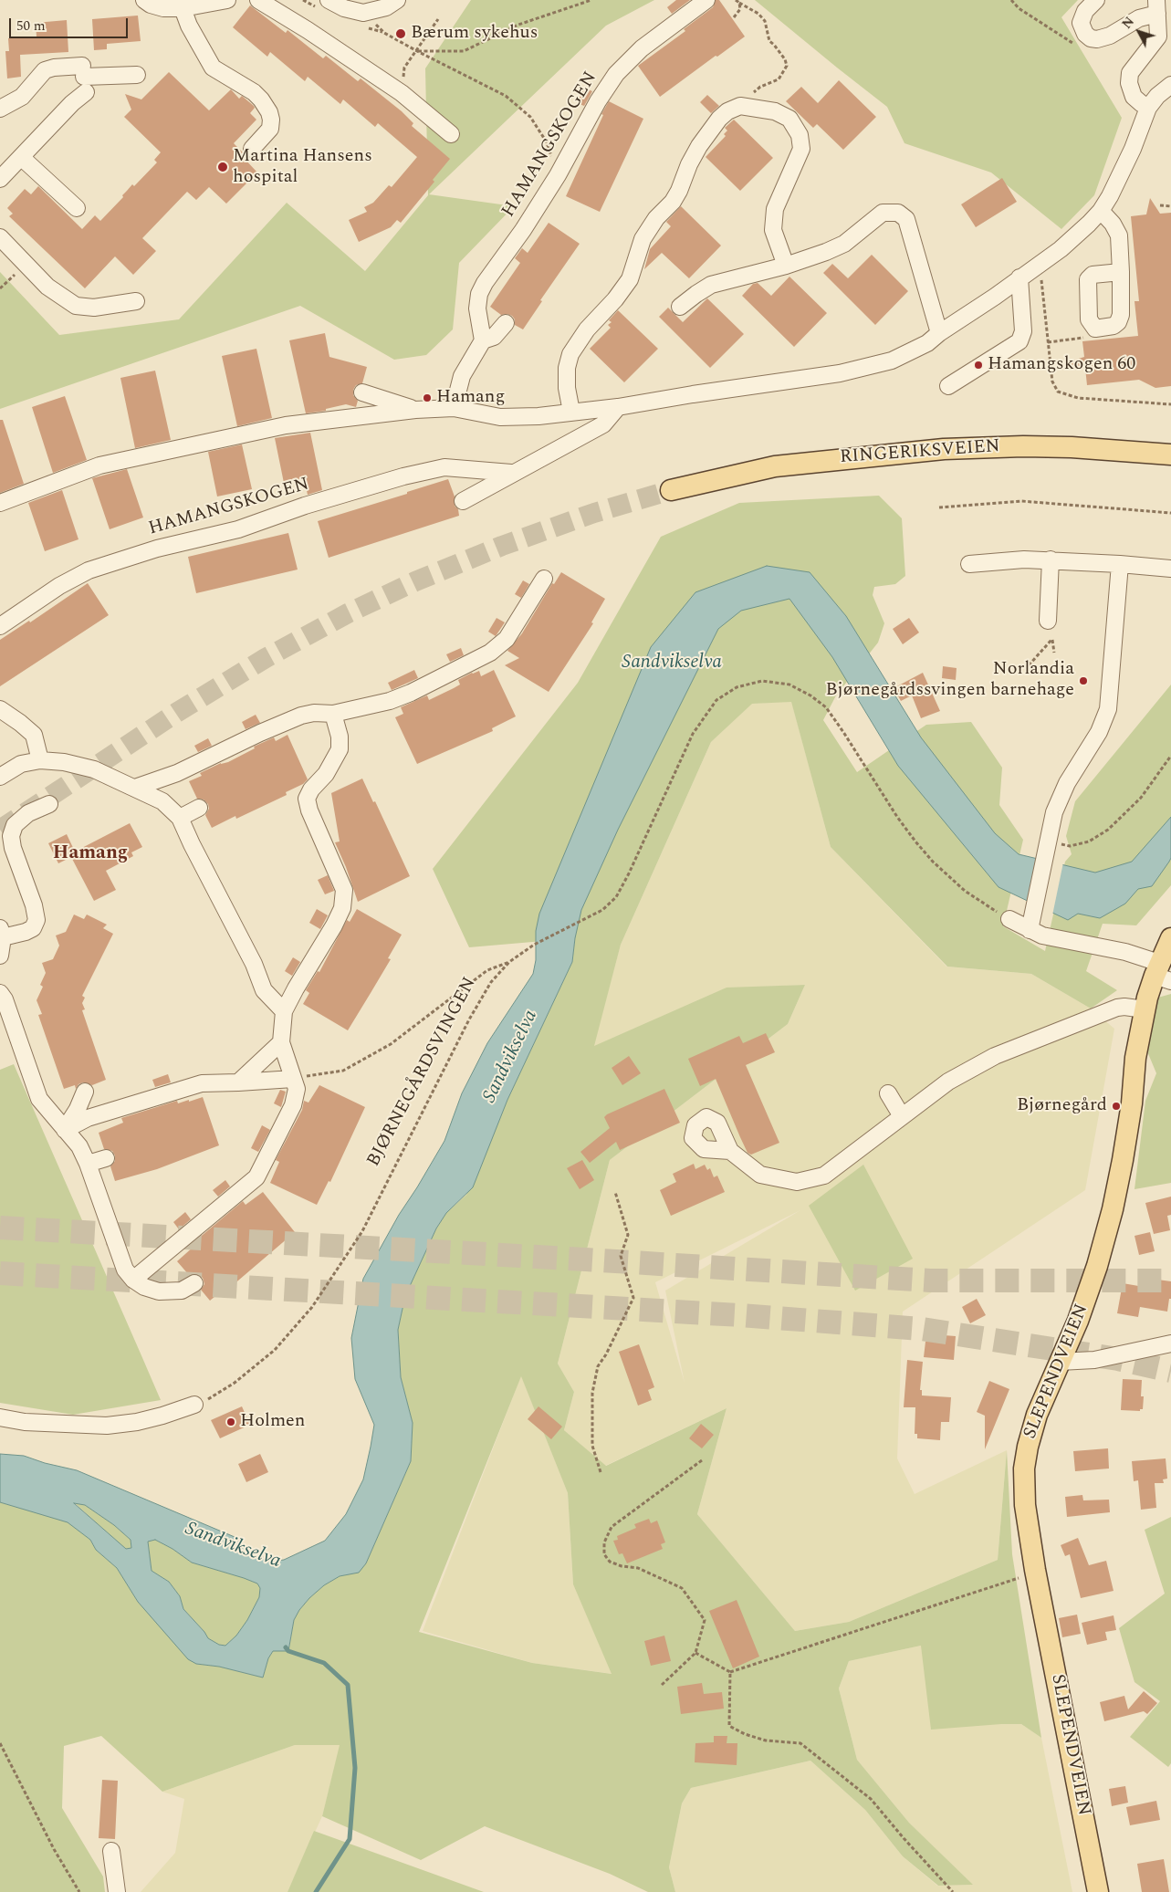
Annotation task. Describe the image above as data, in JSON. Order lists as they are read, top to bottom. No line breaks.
{"streets":{"main road":["RINGERIKSVEIEN","SLEPENDVEIEN"],"street":["HAMANGSKOGEN"],"path":["BJØRNEGÅRDSVINGEN"]},"districts":["Hamang"],"water":["Sandvikselva"],"places":["Bærum sykehus","Martina Hansens hospital","Hamangskogen 60","Hamang","Norlandia Bjørnegårdssvingen barnehage","Bjørnegård","Holmen"],"scale_bar":"50 m","north":"top left"}
